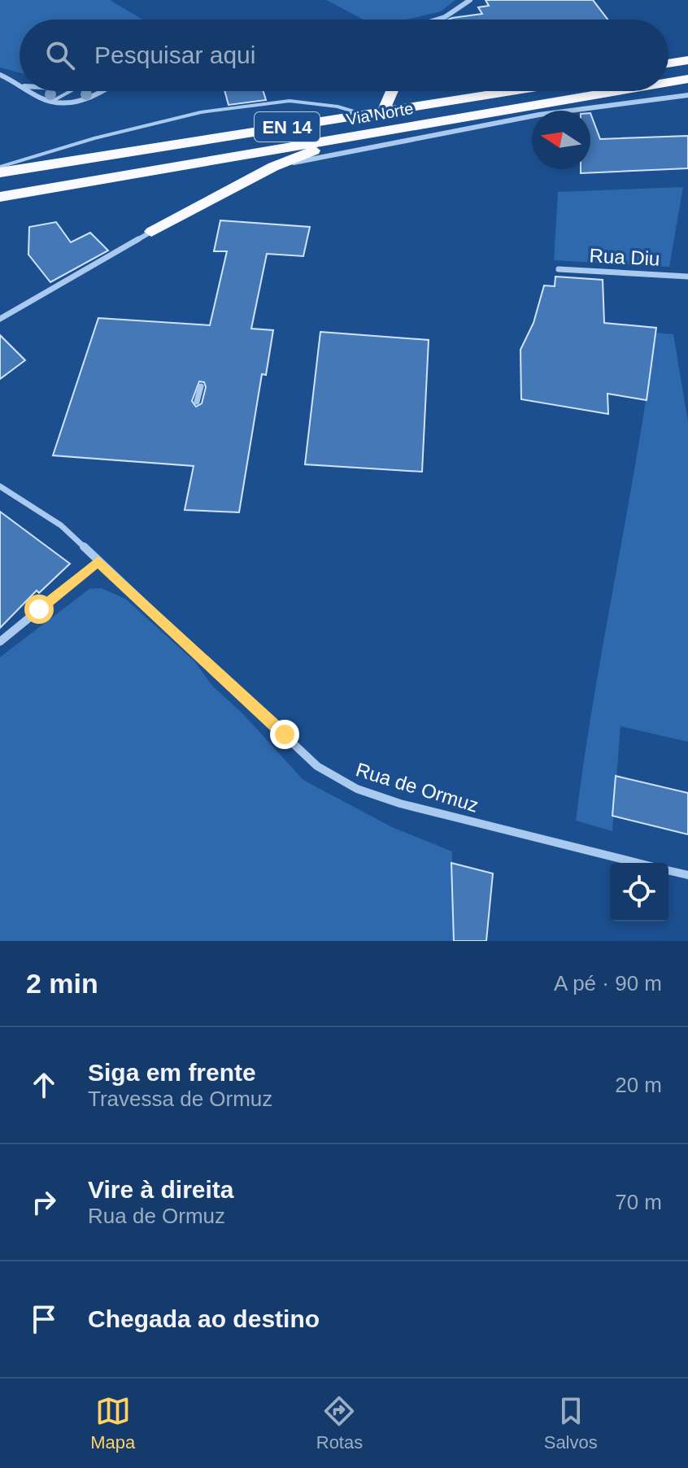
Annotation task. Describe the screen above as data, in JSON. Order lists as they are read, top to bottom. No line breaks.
{"streets":{"highway":["Via Norte","EN 14"],"street":["Rua Diu","Rua de Ormuz"]},"north":"left","page":{"search":"Pesquisar aqui","heading":["2 min","A pé · 90 m"],"list":[["Siga em frente","Travessa de Ormuz","20 m"],["Vire à direita","Rua de Ormuz","70 m"],"Chegada ao destino"],"nav":["Mapa","Rotas","Salvos"]}}
